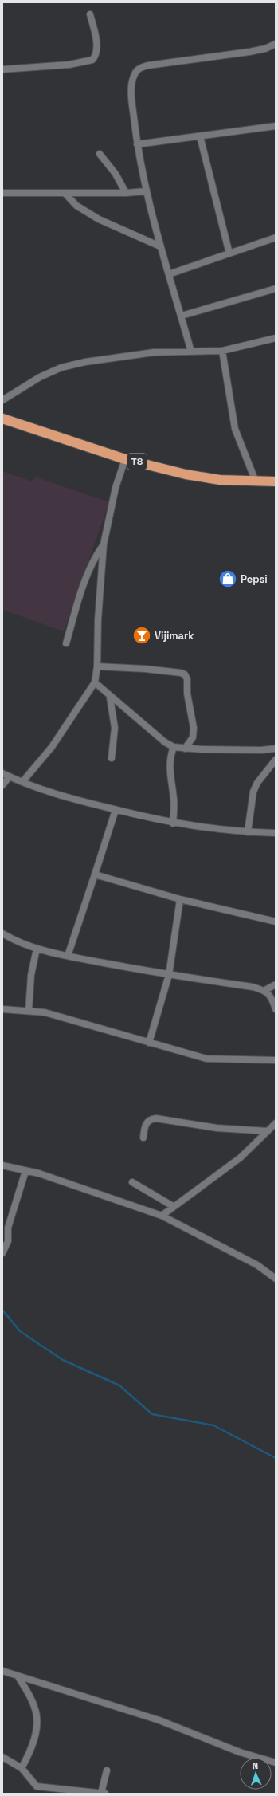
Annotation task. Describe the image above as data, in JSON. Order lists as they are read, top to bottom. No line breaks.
{"streets":{"highway":["T8"]},"places":{"shop":["Pepsi"],"bar":["Vijimark"]},"north":"top"}
